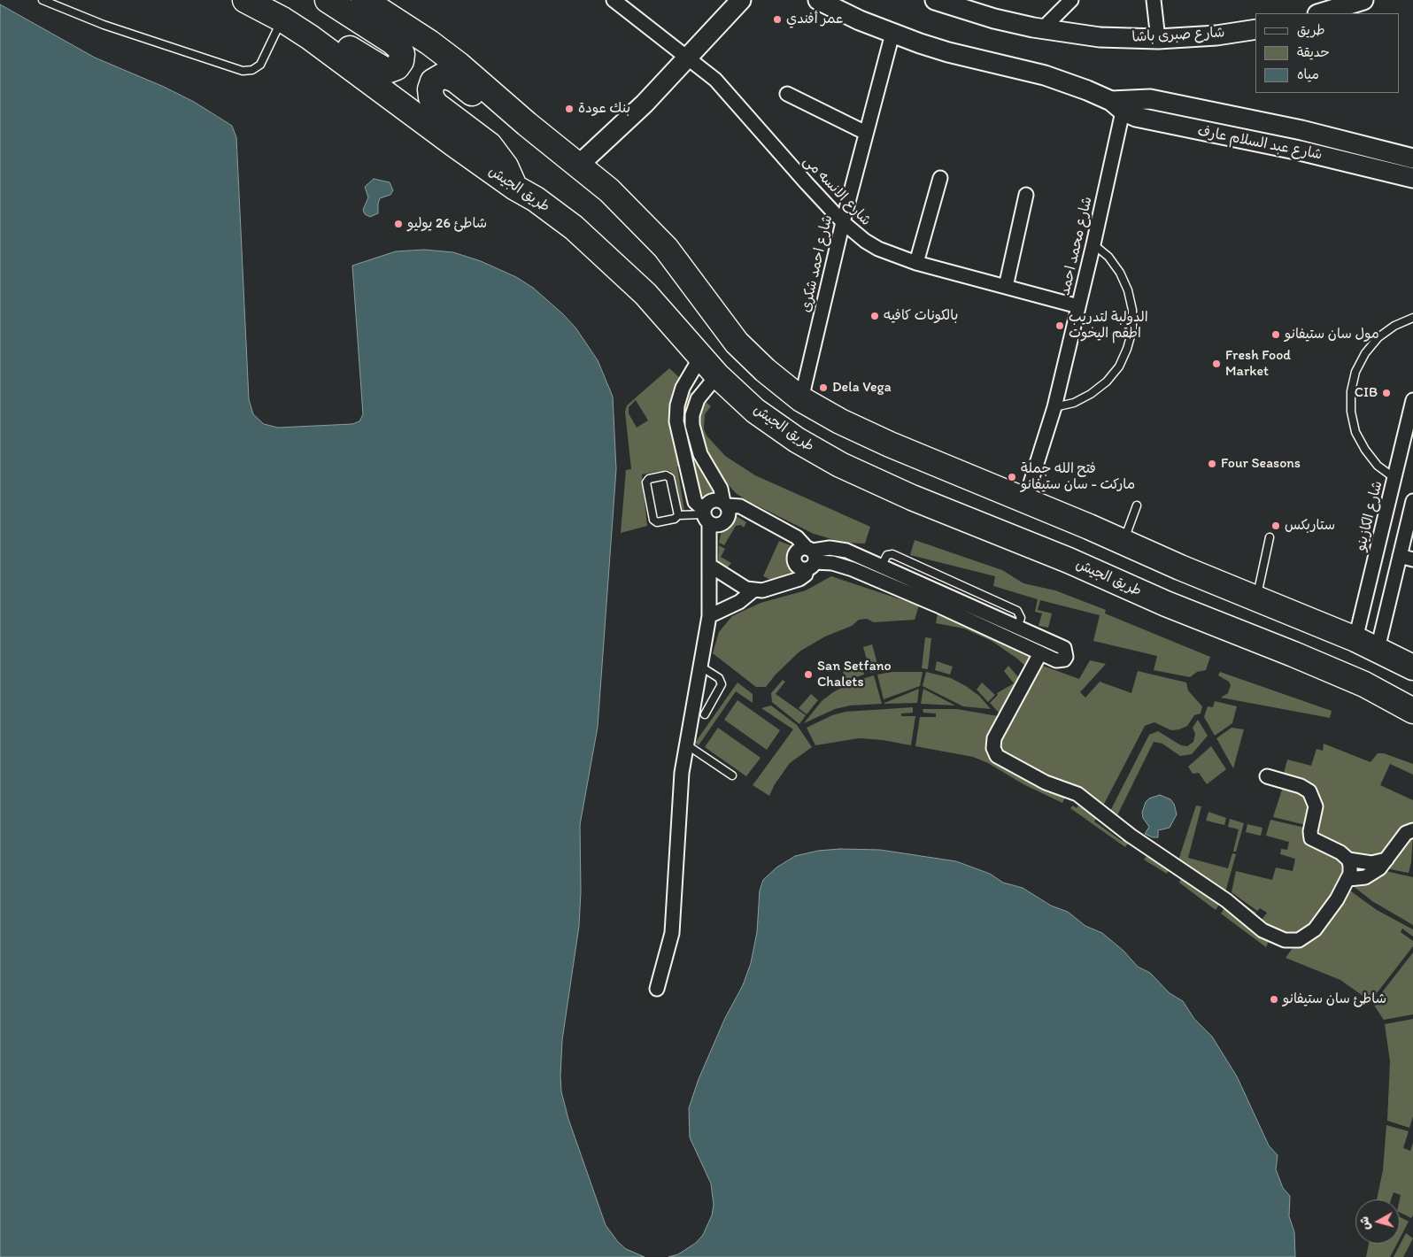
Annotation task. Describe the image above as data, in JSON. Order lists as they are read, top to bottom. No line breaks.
{"streets":{"highway":["طريق الجيش"],"street":["شارع صبرى باشا","شارع عبد السلام عارف","شارع الانسه مى","شارع محمد احمد","شارع احمد شكرى","شارع الكازينو"]},"crossings":[["شارع عبد السلام عارف","شارع محمد احمد"],["شارع عبد السلام عارف","شارع احمد شكرى"],["شارع الانسه مى","شارع محمد احمد"],["شارع الانسه مى","شارع احمد شكرى"]],"places":["عمر أفندي","بنك عودة","شاطئ 26 يوليو","بالكونات كافيه","الدولبة لتدريب اطقم اليخوت","مول سان ستيفانو","Fresh Food Market","Dela Vega","CIB","Four Seasons","فتح الله جملة ماركت - سان ستيفانو","ستاربكس","San Setfano Chalets","شاطئ سان ستيفانو"],"legend":["طريق","حديقة","مياه"],"north":"left"}
